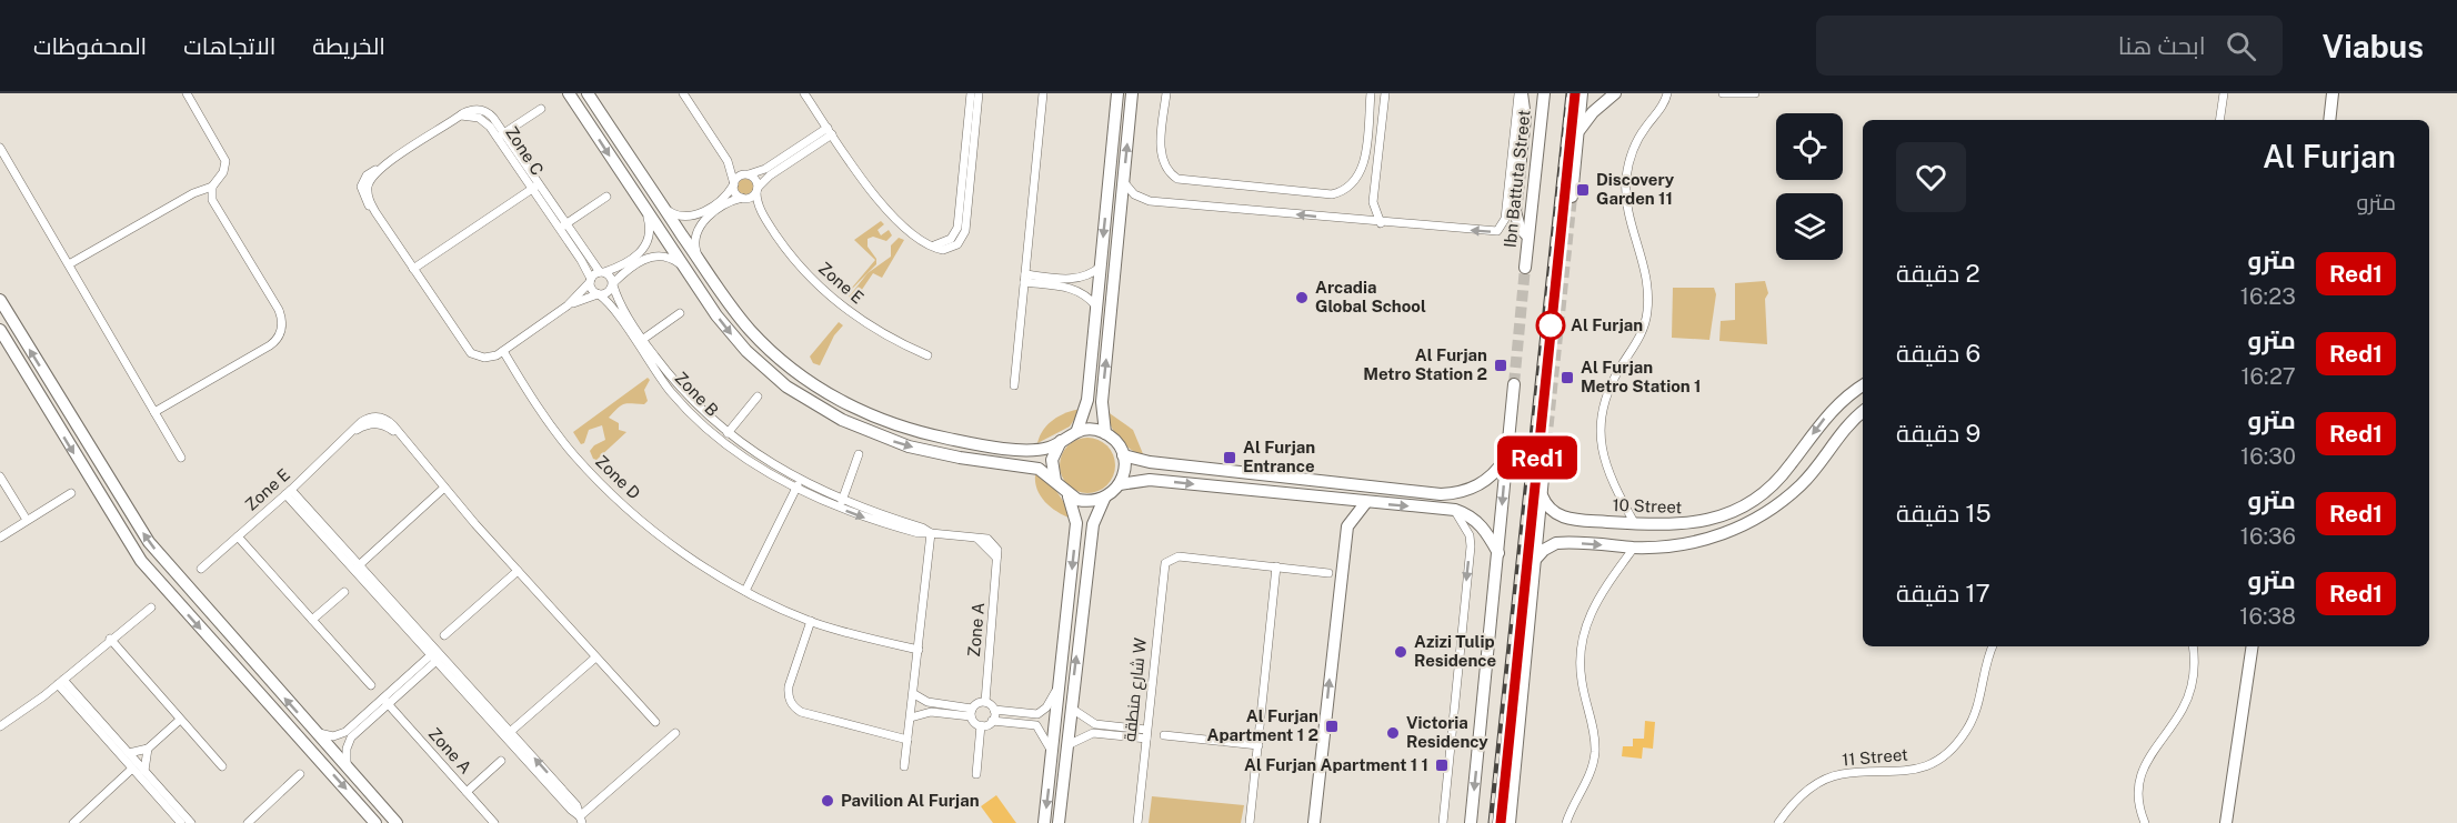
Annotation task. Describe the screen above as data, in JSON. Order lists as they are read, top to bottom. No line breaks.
{"streets":{"street":["Zone C","Ibn Battuta Street","Zone E","Zone B","Zone D","10 Street","Zone A","شارع منطقة W","11 Street"]},"crossings":[["Zone C","Zone B"]],"places":{"transit":["Discovery Garden 11","Al Furjan Metro Station 2","Al Furjan Metro Station 1","Al Furjan Entrance","Al Furjan Apartment 1 2","Al Furjan Apartment 1 1"],"other":["Arcadia Global School","Al Furjan","Azizi Tulip Residence","Victoria Residency","Pavilion Al Furjan"]},"lines":["metro line Red1"],"page":{"header":"Viabus","search":"ابحث هنا","nav":["الخريطة","الاتجاهات","المحفوظات"],"on_map":"Red1","heading":["Al Furjan","مترو"],"list":[{"mark":"Red1","name":"مترو","note":"16:23","value":"2 دقيقة"},{"mark":"Red1","name":"مترو","note":"16:27","value":"6 دقيقة"},{"mark":"Red1","name":"مترو","note":"16:30","value":"9 دقيقة"},{"mark":"Red1","name":"مترو","note":"16:36","value":"15 دقيقة"},{"mark":"Red1","name":"مترو","note":"16:38","value":"17 دقيقة"}]}}
